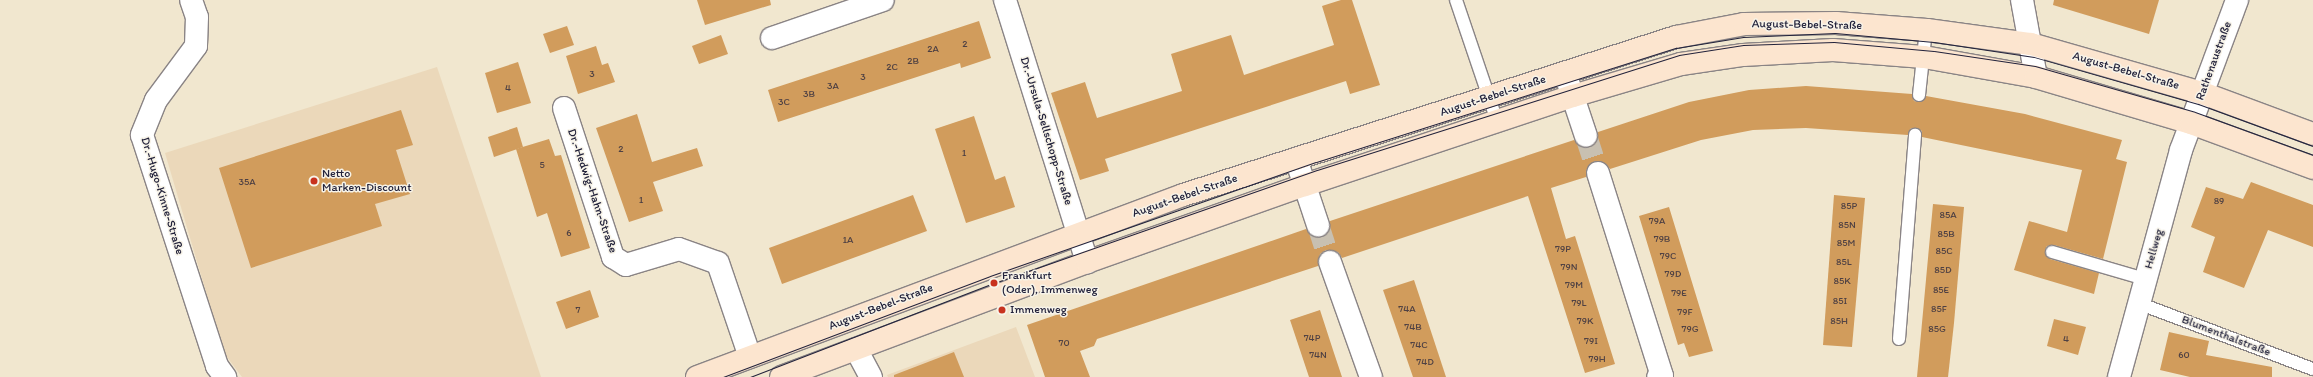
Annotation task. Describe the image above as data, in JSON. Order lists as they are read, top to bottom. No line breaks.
{"streets":{"street":["August-Bebel-Straße","Rathenaustraße","Dr.-Ursula-Sellschopp-Straße","Dr.-Hedwig-Hahn-Straße","Dr.-Hugo-Kinne-Straße","Hellweg"],"lane":["Blumenthalstraße"]},"crossings":[["August-Bebel-Straße","Rathenaustraße"],["August-Bebel-Straße","Dr.-Ursula-Sellschopp-Straße"],["August-Bebel-Straße","Dr.-Hedwig-Hahn-Straße"],["August-Bebel-Straße","Hellweg"],["Rathenaustraße","Hellweg"],["Hellweg","Blumenthalstraße"]],"places":["Netto Marken-Discount","Frankfurt (Oder), Immenweg","Immenweg"],"house_numbers":["2","2A","2B","2C","3","3","3A","4","3B","3C","2","1","5","35A","1","89","85P","85A","79A","85N","6","85B","79B","1A","85M","79P","85C","79C","85L","79N","85D","79D","85K","79M","85E","79E","85I","79L","74A","85F","7","79F","79K","85H","74B","79G","85G","74P","4","79I","70","74C","74N","60","79H","74D"]}
